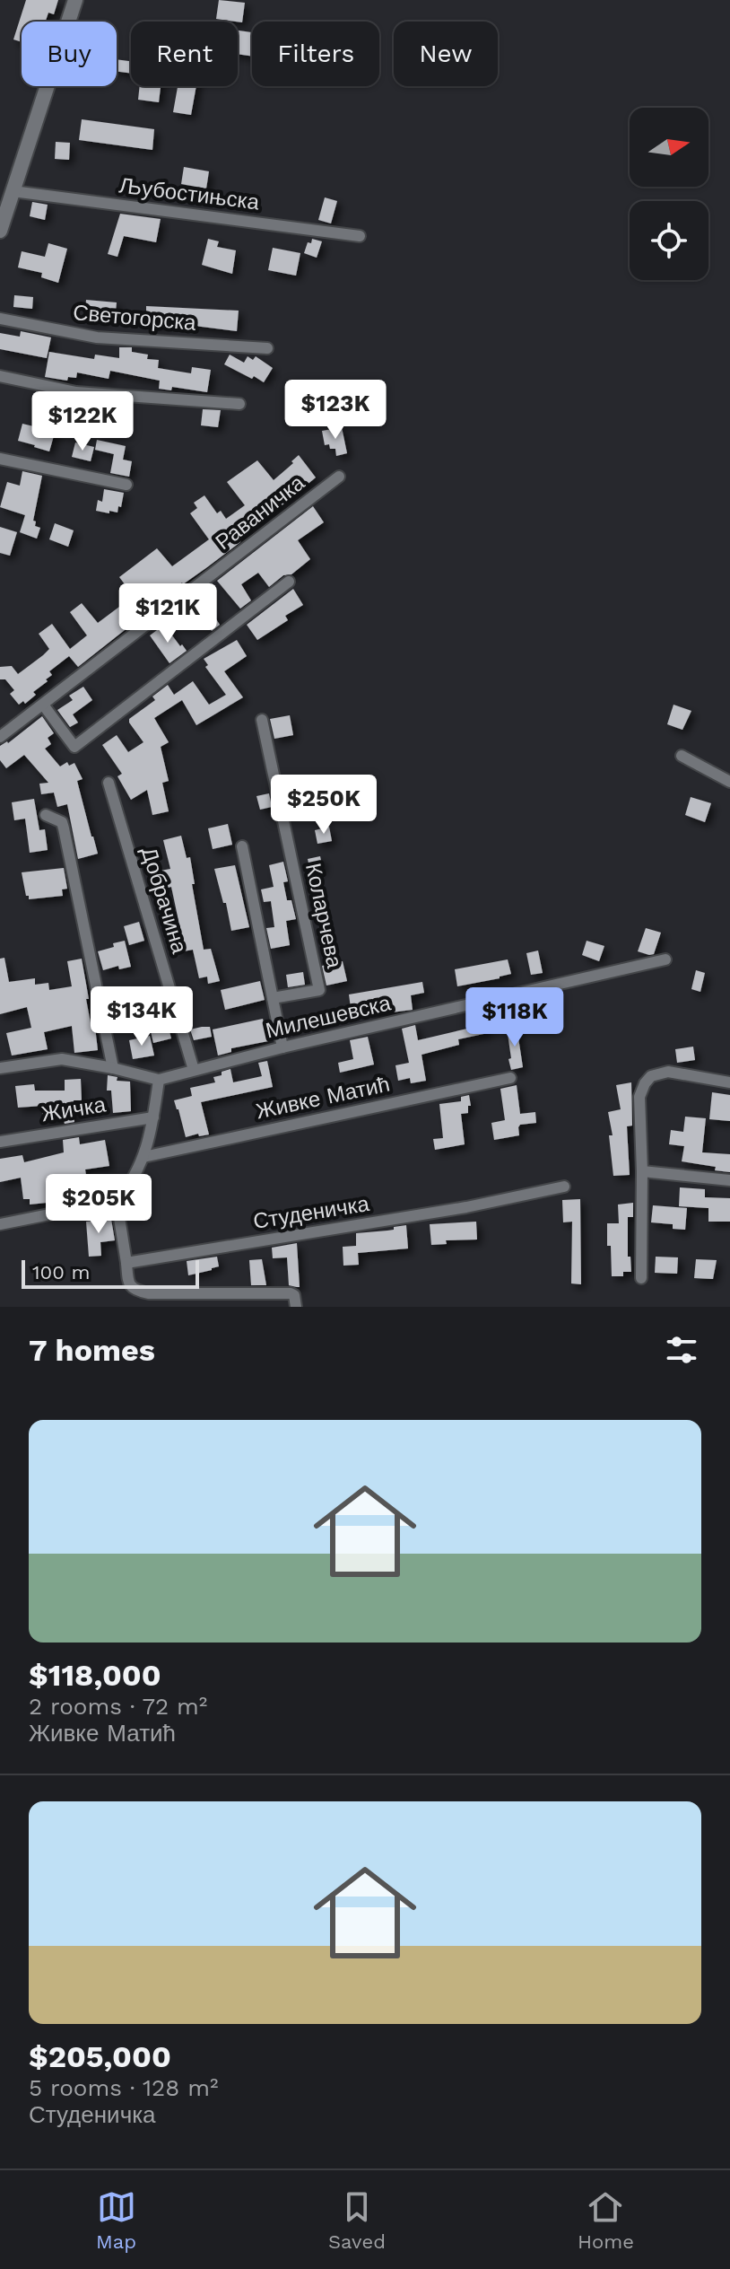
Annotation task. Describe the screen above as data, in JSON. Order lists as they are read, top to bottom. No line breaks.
{"streets":{"street":["Љубостињска","Светогорска","Раваничка","Добрачина","Коларчева","Милешевска","Живке Матић","Жичка","Студеничка"]},"crossings":[["Добрачина","Милешевска"]],"scale_bar":"100 m","north":"right","page":{"chip":["Buy","Rent","Filters","New"],"price":["$123K","$122K","$121K","$250K","$134K","$118K","$205K"],"scale":"100 m","heading":"7 homes","list":[{"name":"$118,000","note":"2 rooms · 72 m² · Живке Матић"},{"name":"$205,000","note":"5 rooms · 128 m² · Студеничка"}],"tabs":["Map","Saved","Home"]}}
